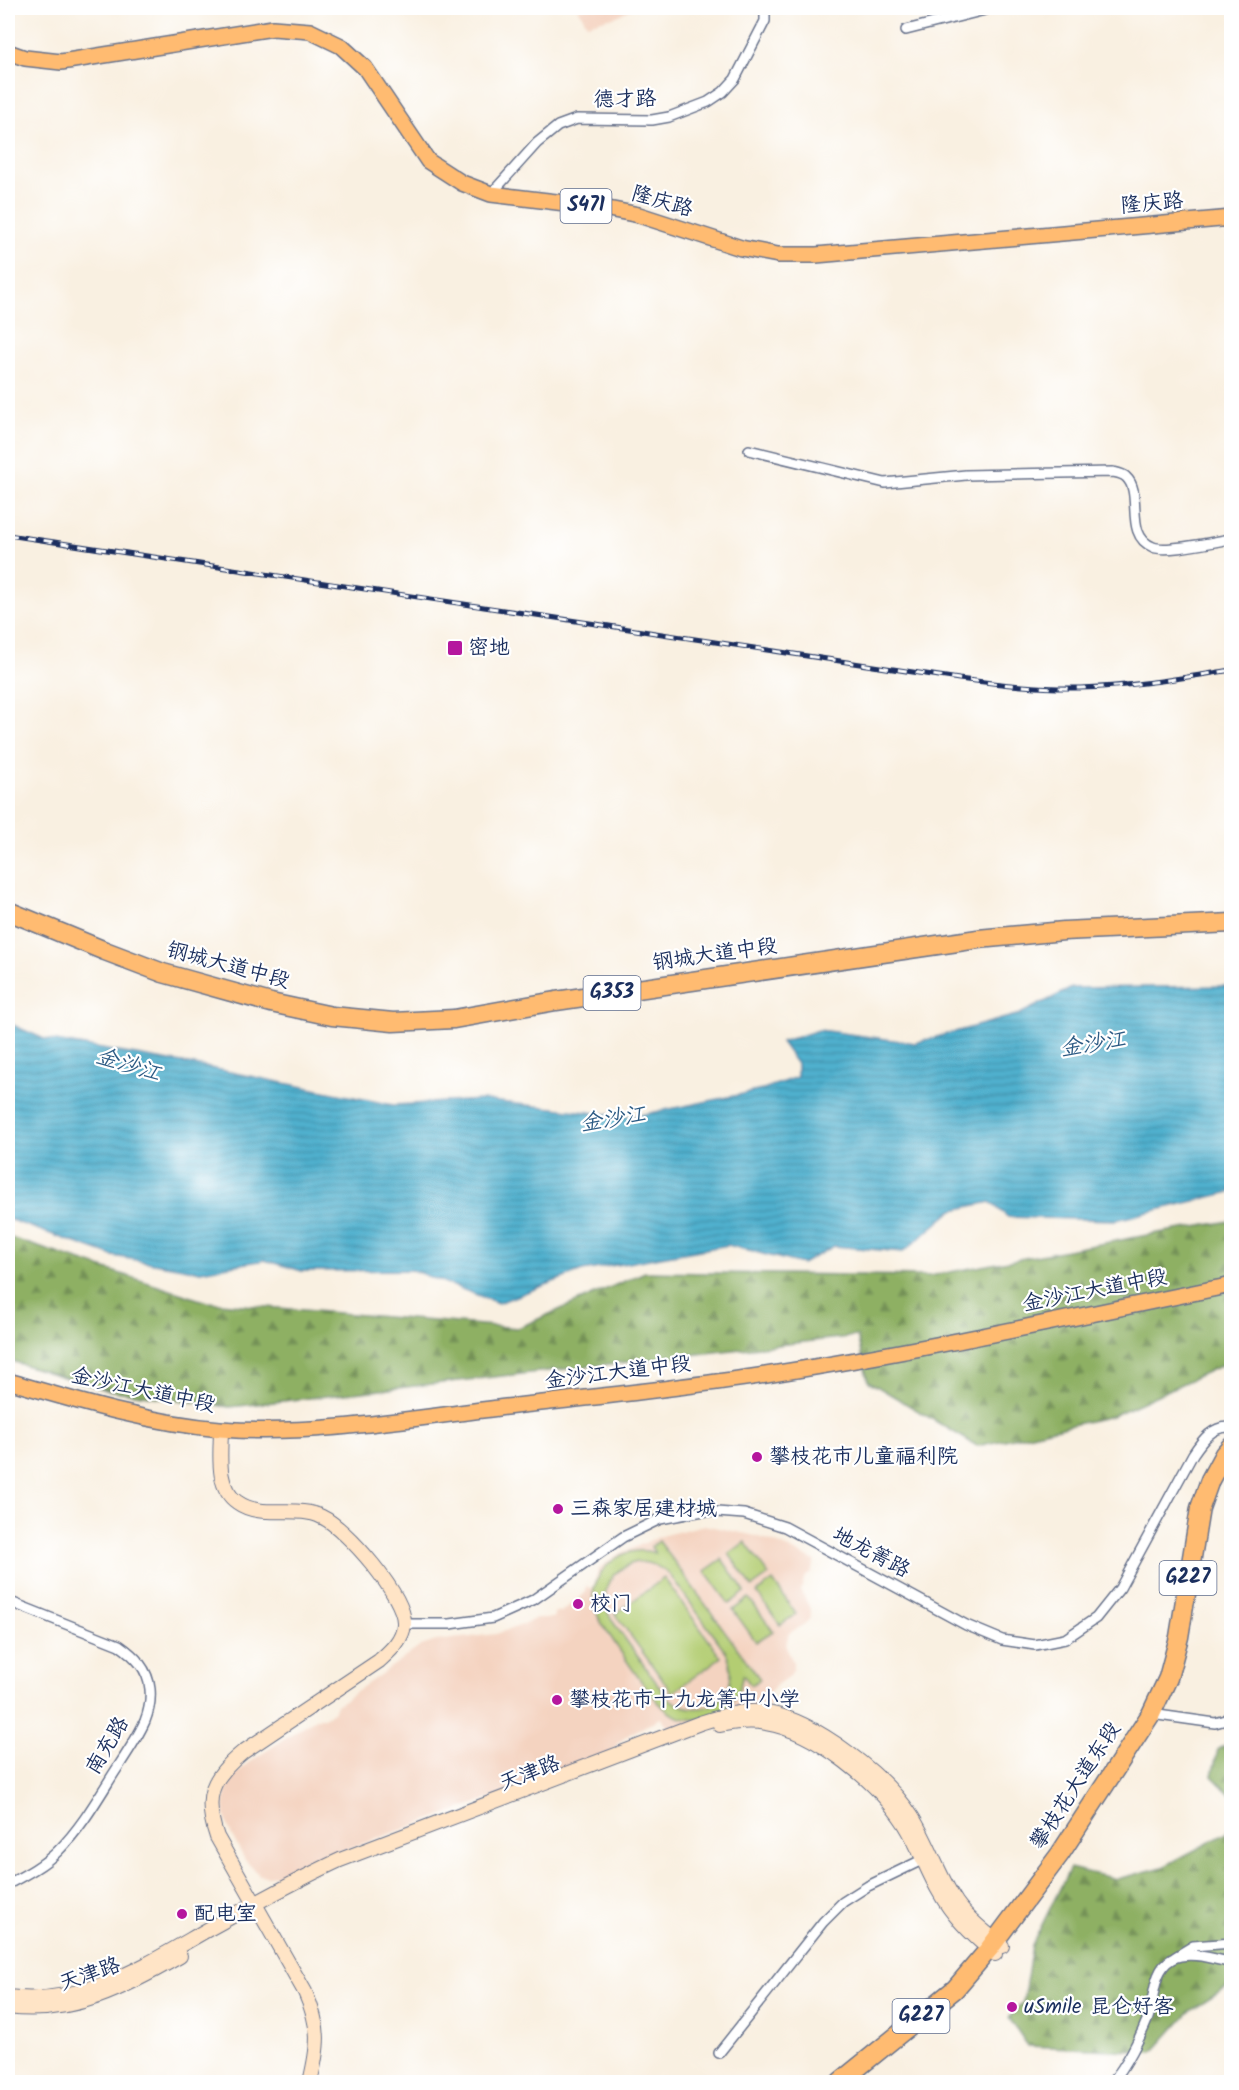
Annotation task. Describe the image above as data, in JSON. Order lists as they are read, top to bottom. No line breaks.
{"streets":{"highway":["钢城大道中段","G353","G227","攀枝花大道东段"],"main road":["隆庆路","S471","金沙江大道中段","天津路"],"street":["德才路","地龙箐路","南充路"]},"crossings":[["德才路","隆庆路"],["天津路","攀枝花大道东段"]],"water":["金沙江"],"places":{"transit":["密地"],"other":["攀枝花市儿童福利院","三森家居建材城","校门","攀枝花市十九龙箐中小学","配电室","uSmile 昆仑好客"]}}
